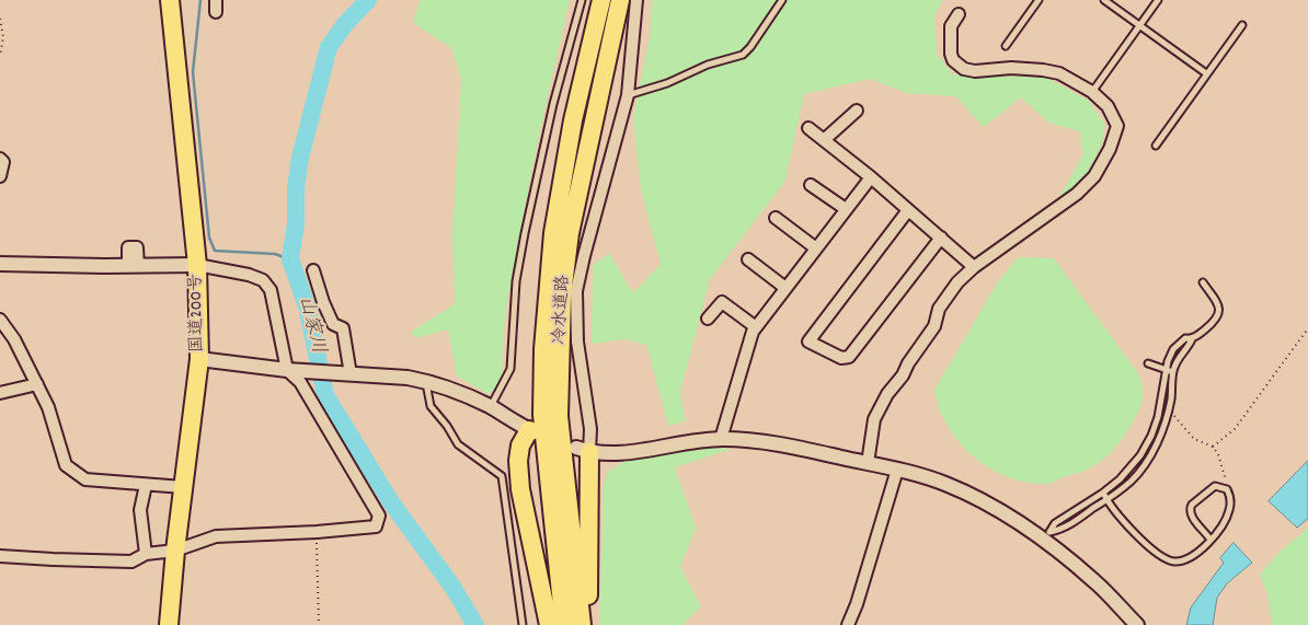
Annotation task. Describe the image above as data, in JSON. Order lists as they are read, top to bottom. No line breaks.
{"streets":{"highway":["冷水道路","国道200号"]},"water":["山家川"]}
